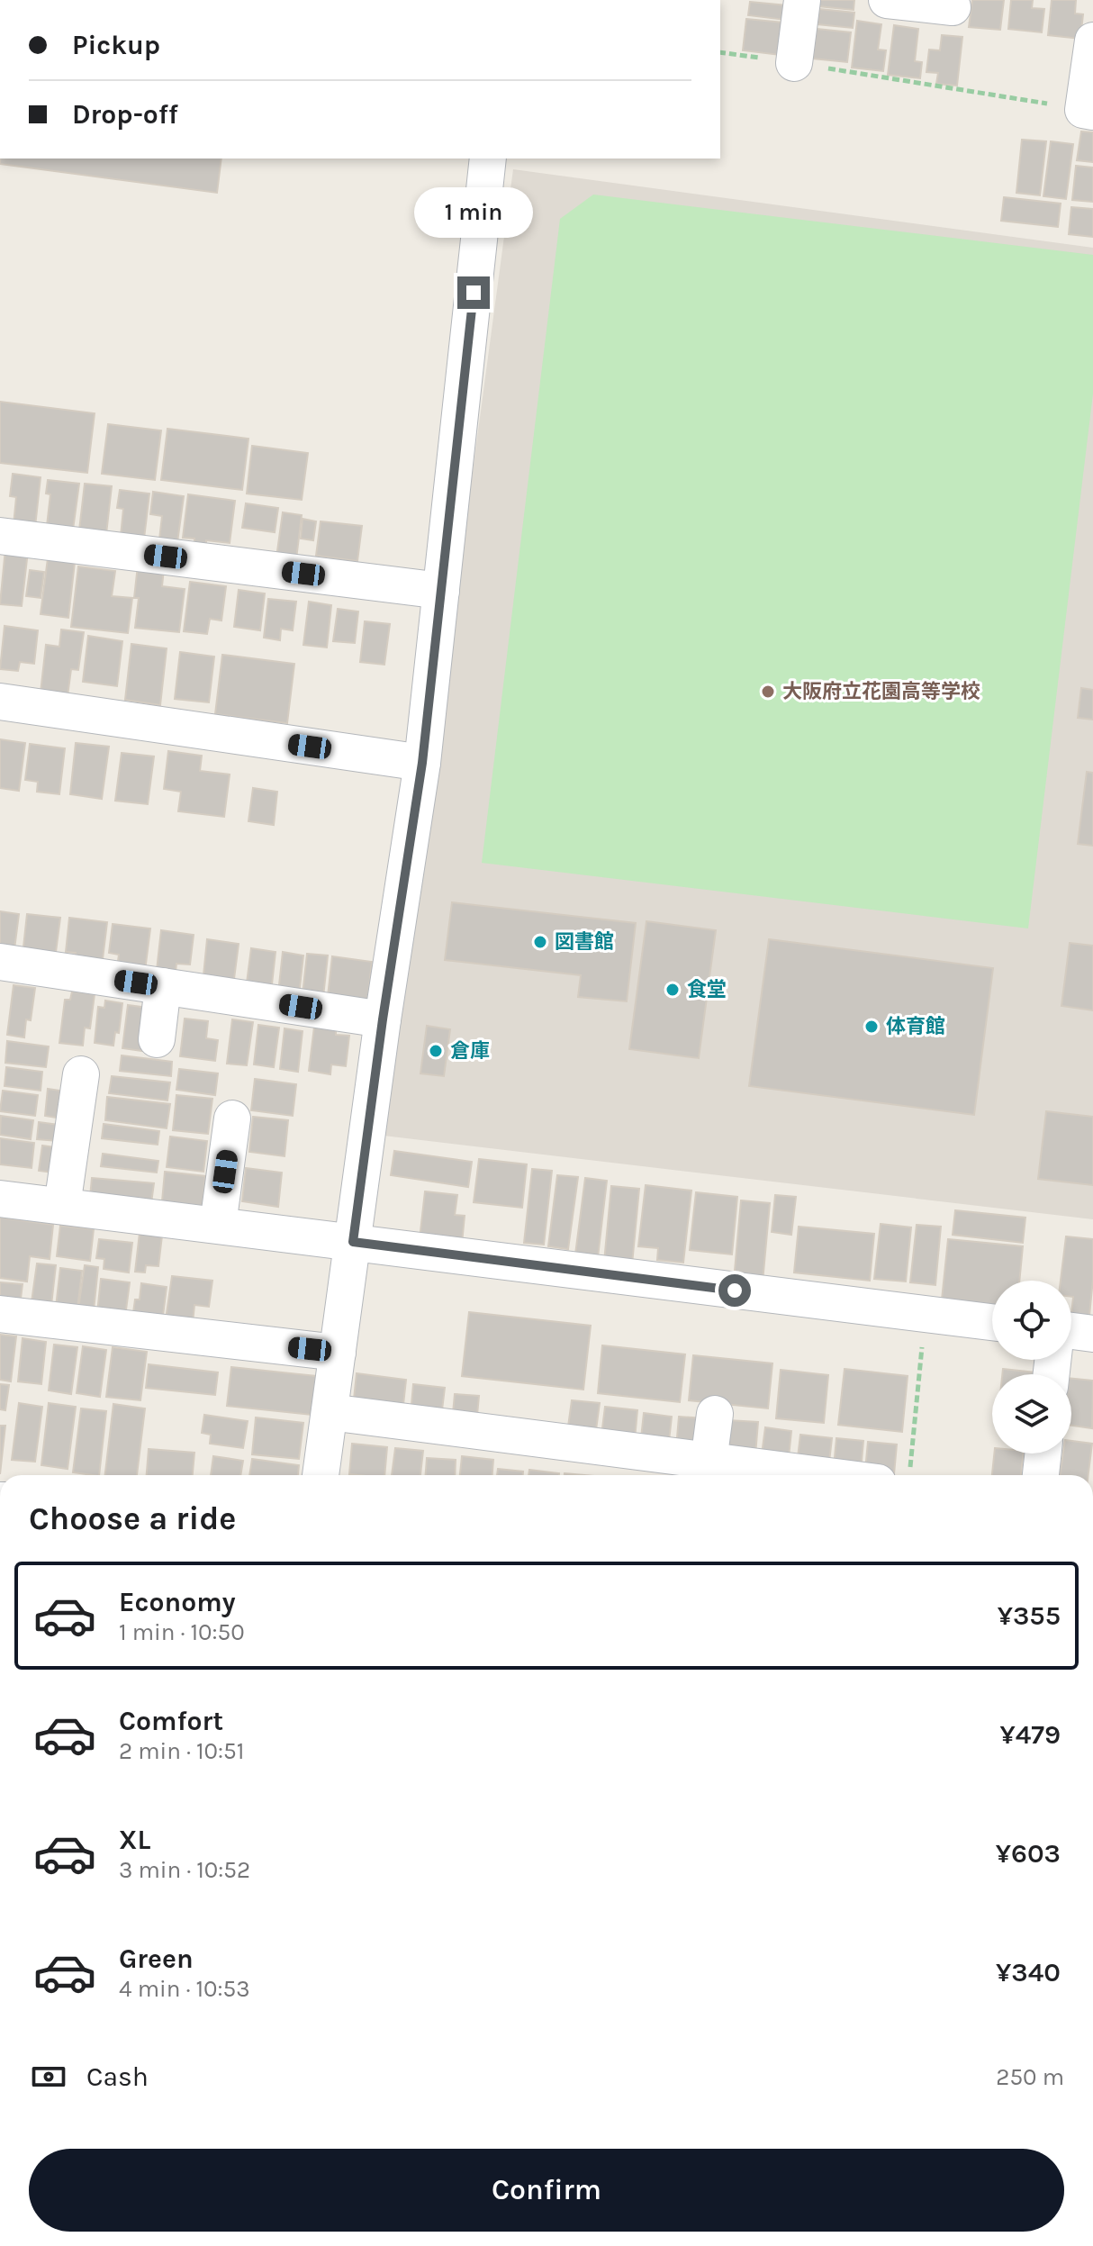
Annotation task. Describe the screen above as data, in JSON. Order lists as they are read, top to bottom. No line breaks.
{"places":["大阪府立花園高等学校","図書館","食堂","体育館","倉庫"],"page":{"banner":["Pickup","Drop-off"],"bubble":"1 min","heading":"Choose a ride","list":[{"name":"Economy","note":"1 min · 10:50","value":"¥355"},{"name":"Comfort","note":"2 min · 10:51","value":"¥479"},{"name":"XL","note":"3 min · 10:52","value":"¥603"},{"name":"Green","note":"4 min · 10:53","value":"¥340"}],"pay":["Cash","250 m"],"buttons":"Confirm"}}
